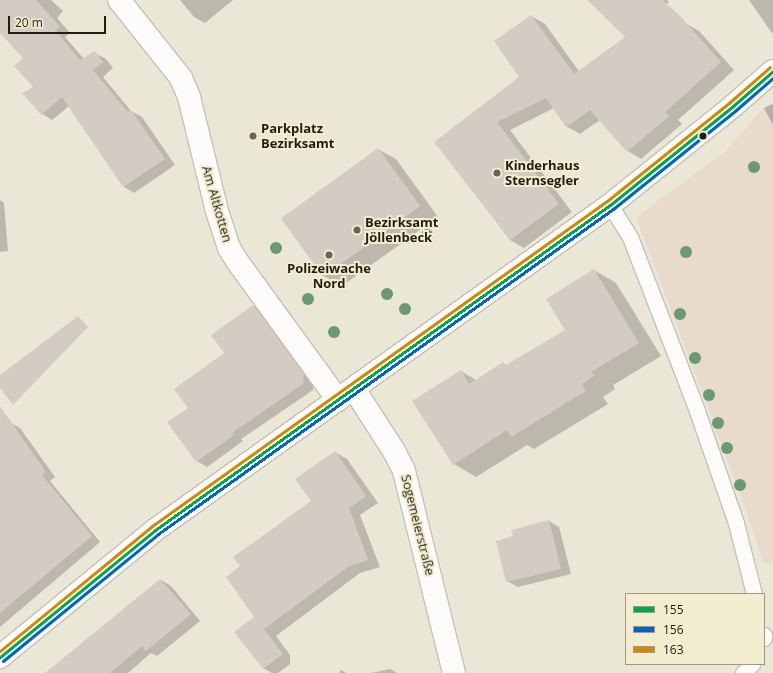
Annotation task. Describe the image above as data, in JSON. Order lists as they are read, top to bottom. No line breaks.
{"streets":{"street":["Am Altkotten","Sogemeierstraße"]},"crossings":[["Am Altkotten","Sogemeierstraße"]],"places":["Parkplatz Bezirksamt","Kinderhaus Sternsegler","Bezirksamt Jöllenbeck","Polizeiwache Nord"],"lines":["transit line 163","transit line 155","transit line 156"],"legend":["155","156","163"],"scale_bar":"20 m"}
